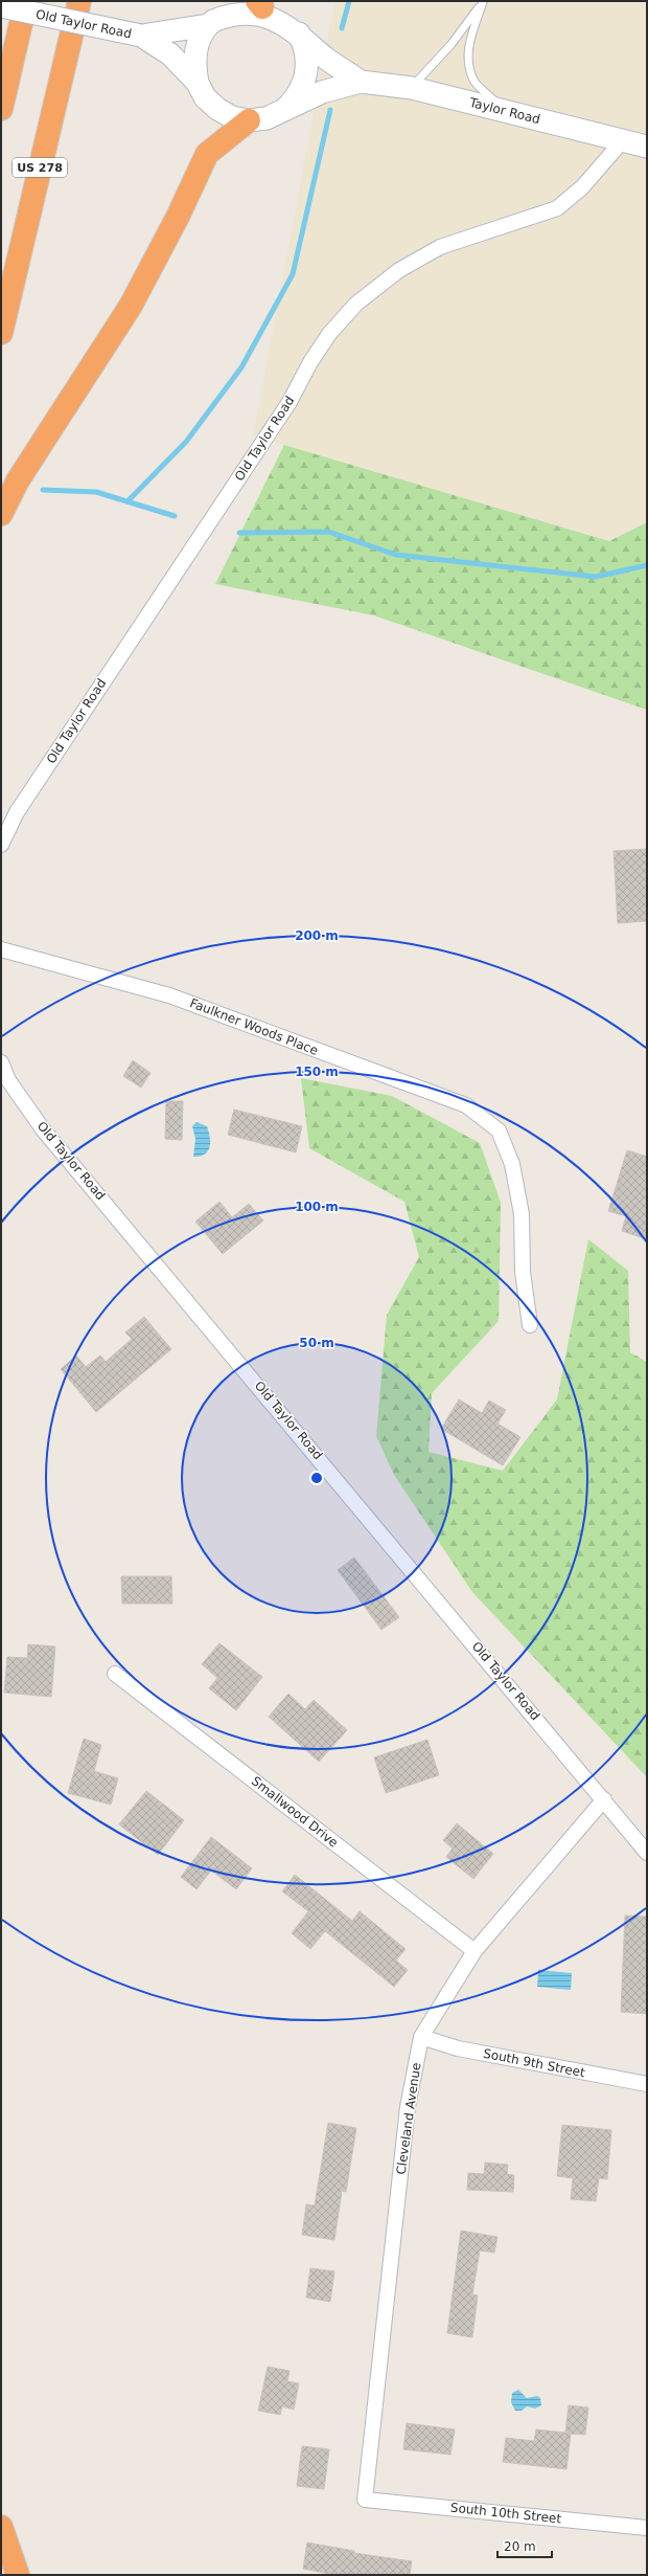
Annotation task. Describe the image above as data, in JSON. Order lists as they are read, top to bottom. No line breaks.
{"streets":{"highway":["US 278"],"street":["Old Taylor Road","Taylor Road","Faulkner Woods Place","Smallwood Drive","South 9th Street","Cleveland Avenue","South 10th Street"]},"crossings":[["Old Taylor Road","Taylor Road"],["Old Taylor Road","Cleveland Avenue"],["Smallwood Drive","Cleveland Avenue"],["South 9th Street","Cleveland Avenue"],["Cleveland Avenue","South 10th Street"]],"scale_bar":"20 m","rings":["200 m","150 m","100 m","50 m"]}
